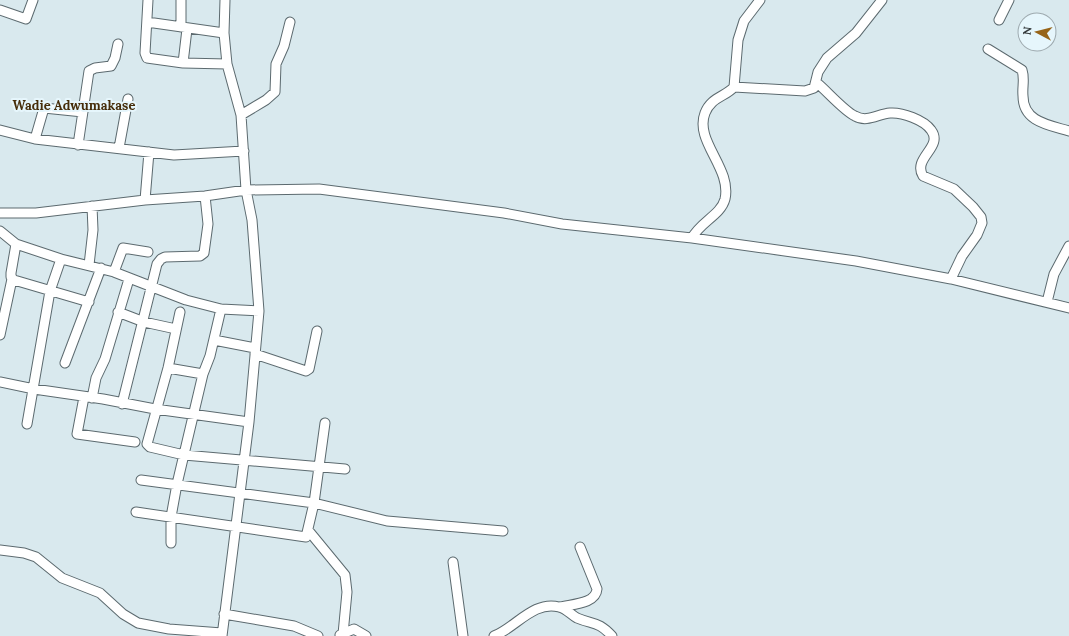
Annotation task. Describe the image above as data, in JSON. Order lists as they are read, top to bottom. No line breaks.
{"districts":["Wadie Adwumakase"],"north":"left"}
